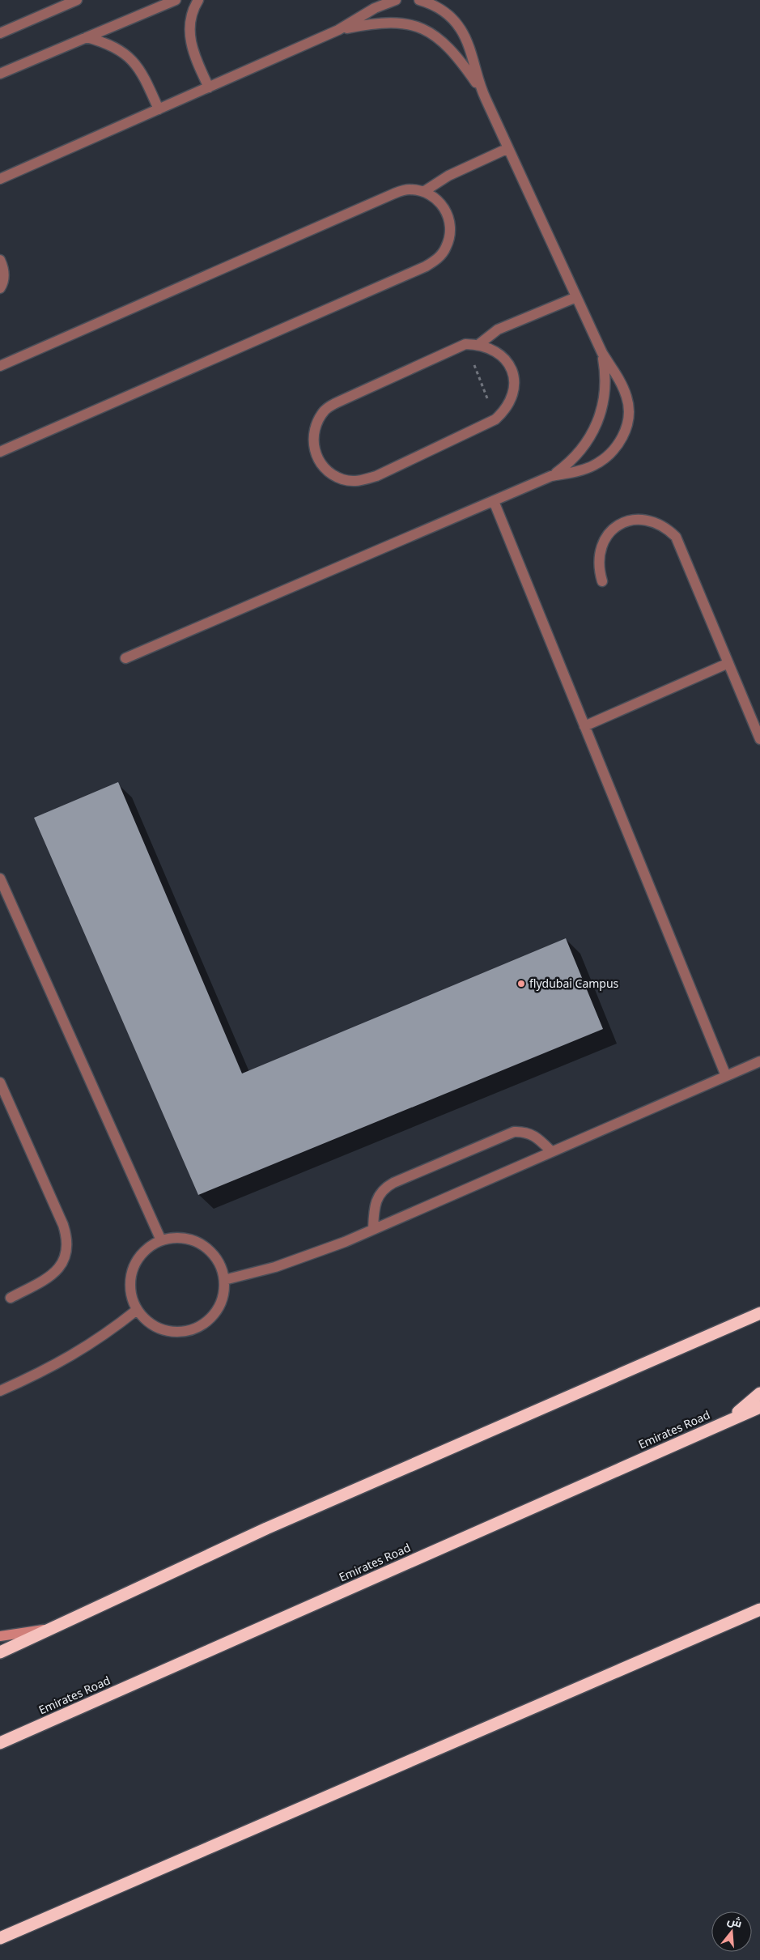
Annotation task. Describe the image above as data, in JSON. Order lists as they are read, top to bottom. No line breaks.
{"streets":{"highway":["Emirates Road"]},"places":["flydubai Campus"],"north":"top"}
